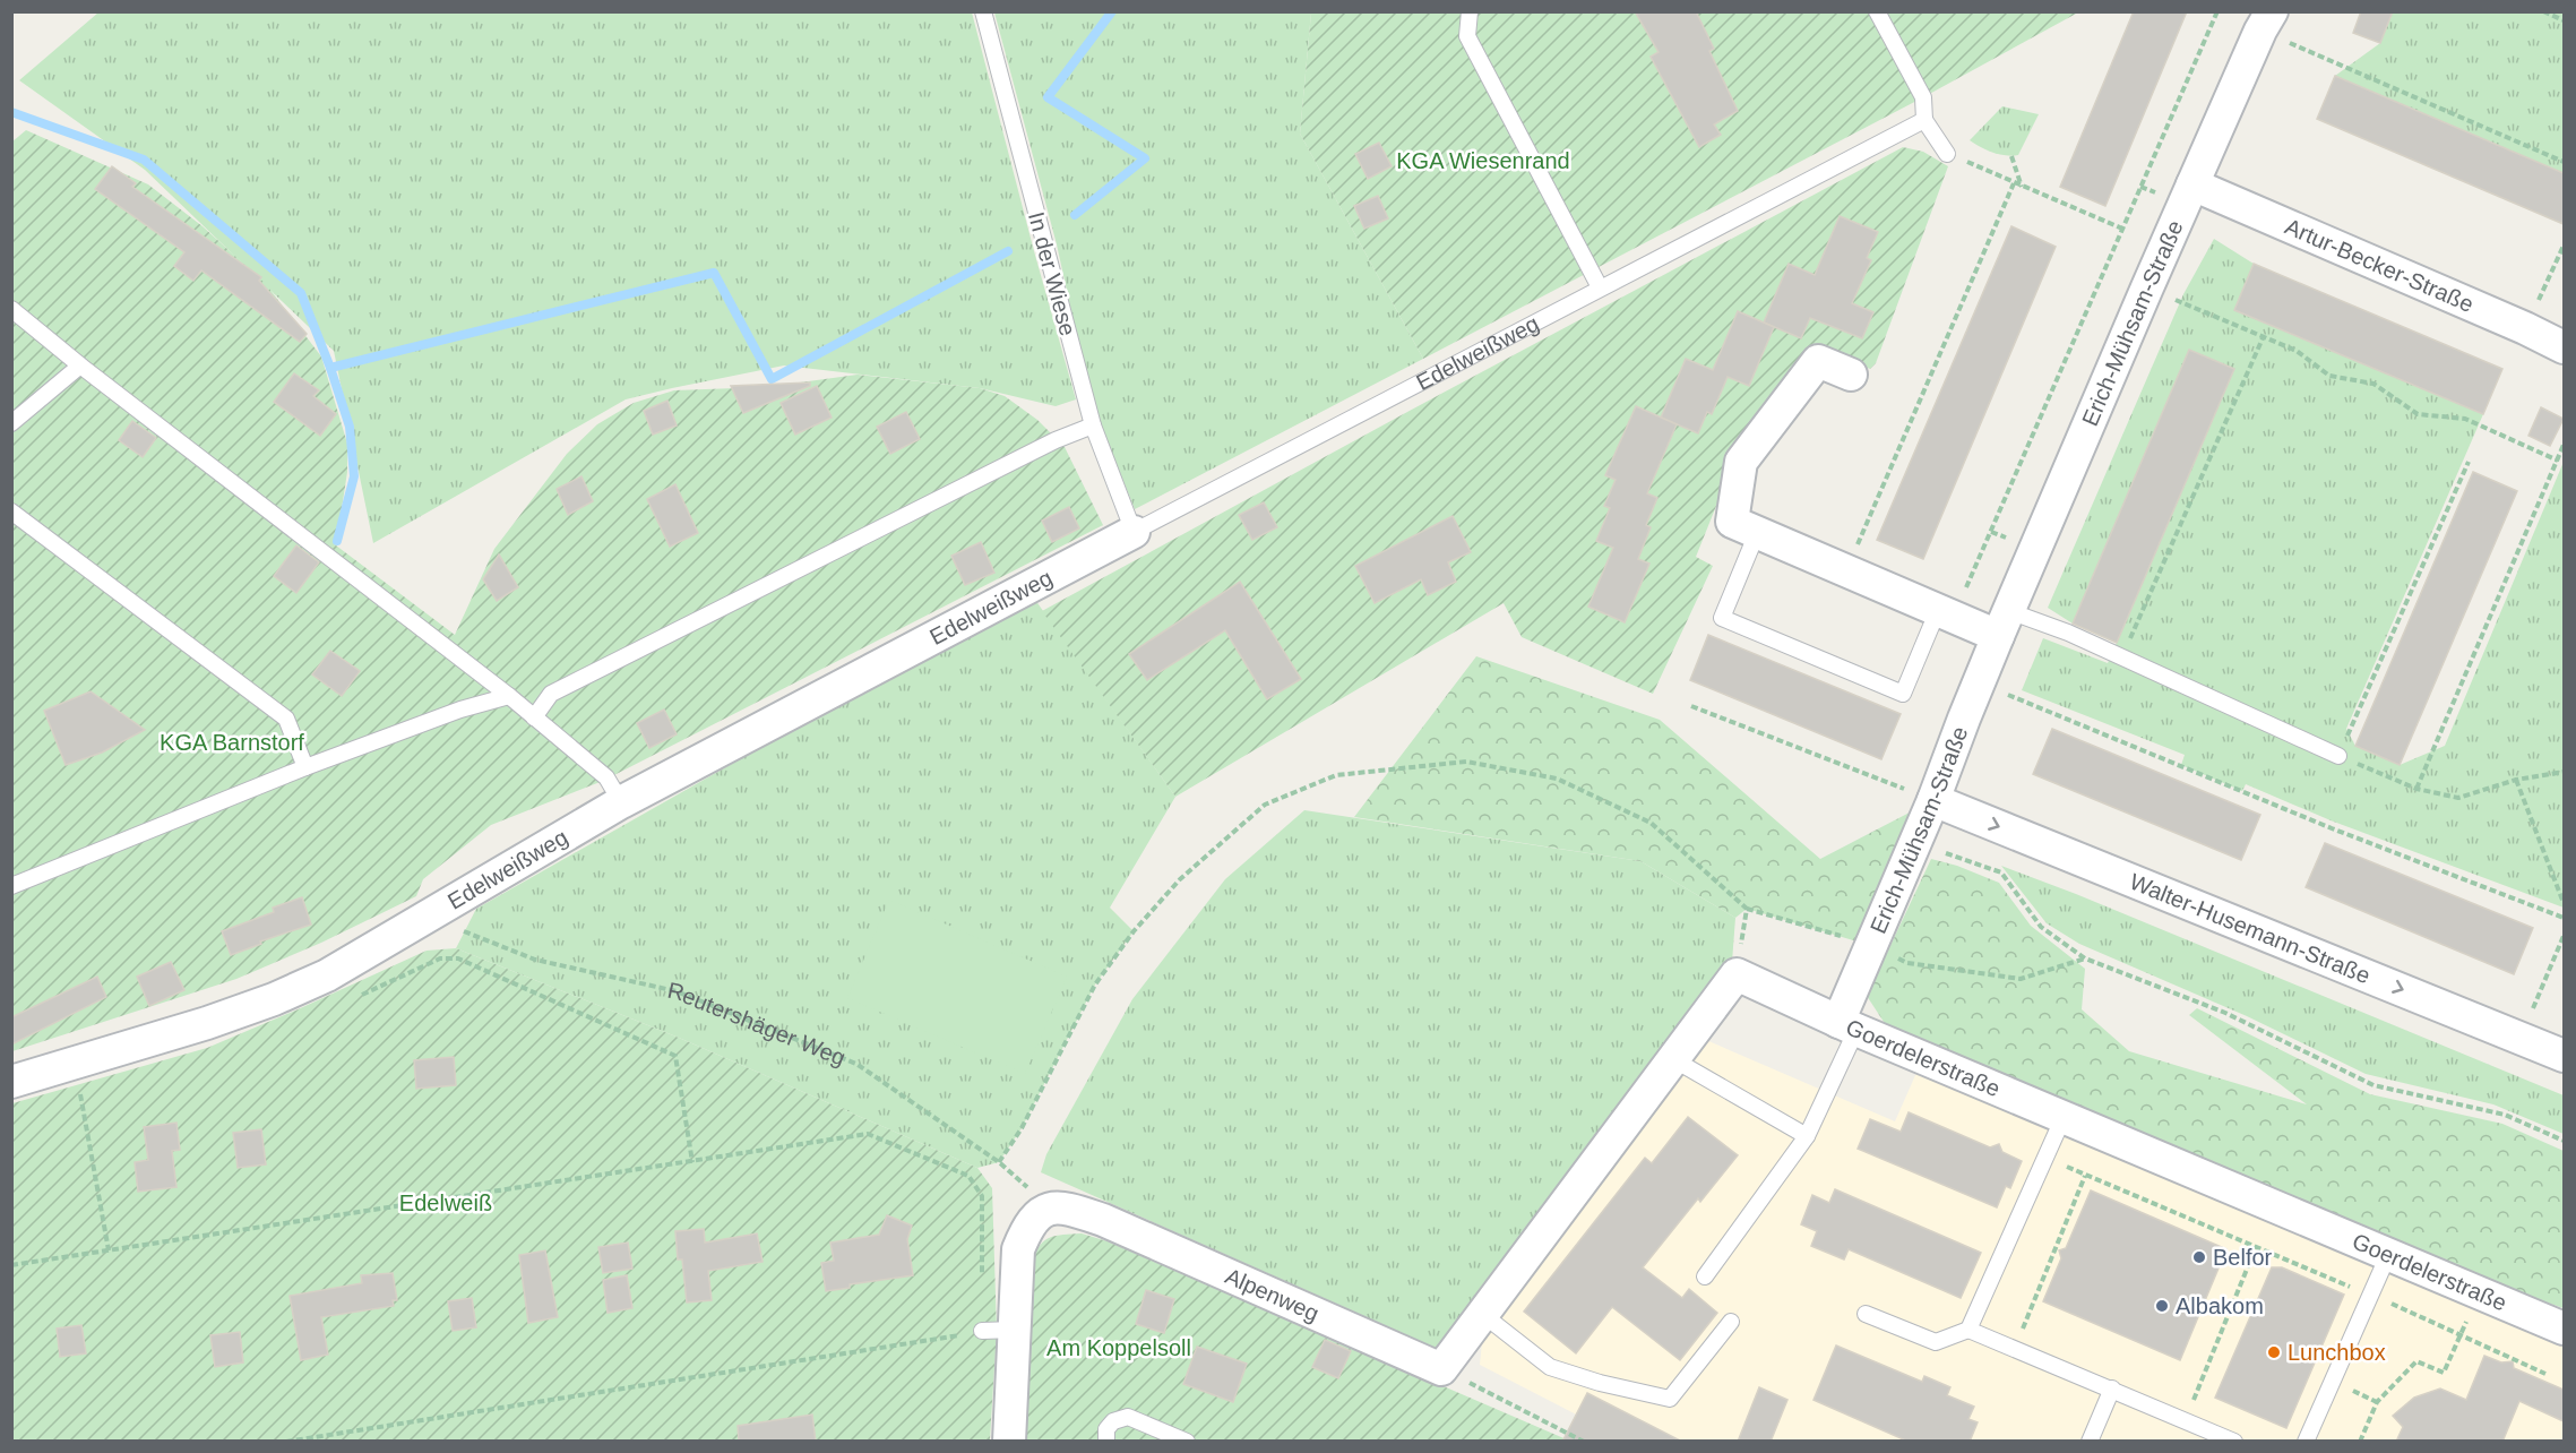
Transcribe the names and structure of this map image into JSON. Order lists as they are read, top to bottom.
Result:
{
  "streets": {
    "street": [
      "Artur-Becker-Straße",
      "Erich-Mühsam-Straße",
      "Edelweißweg",
      "Walter-Husemann-Straße",
      "Goerdelerstraße",
      "Alpenweg"
    ],
    "lane": ["In der Wiese"],
    "path": ["Reutershäger Weg"]
  },
  "crossings": [
    ["Artur-Becker-Straße", "Erich-Mühsam-Straße"],
    ["In der Wiese", "Edelweißweg"],
    ["Erich-Mühsam-Straße", "Walter-Husemann-Straße"],
    ["Erich-Mühsam-Straße", "Goerdelerstraße"],
    ["Edelweißweg", "Reutershäger Weg"],
    ["Reutershäger Weg", "Alpenweg"]
  ],
  "one_way": ["Walter-Husemann-Straße"],
  "parks": [
    "KGA Wiesenrand",
    "KGA Barnstorf",
    "Edelweiß",
    "Am Koppelsoll"
  ],
  "places": ["Belfor", "Albakom", "Lunchbox"]
}
